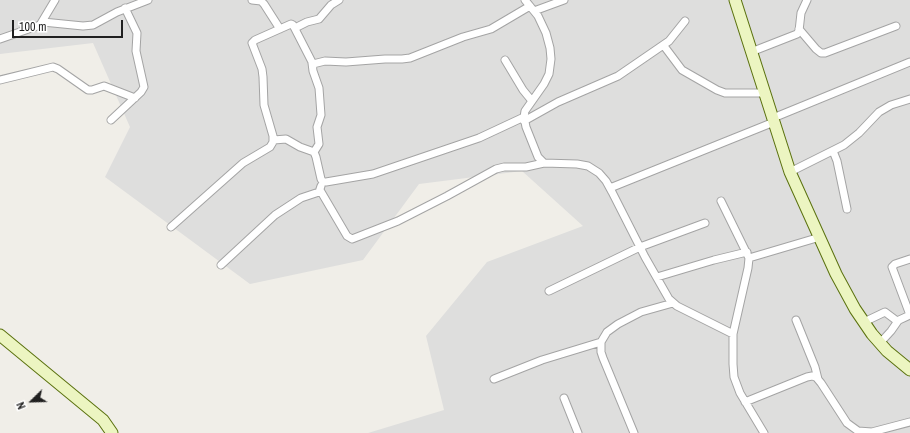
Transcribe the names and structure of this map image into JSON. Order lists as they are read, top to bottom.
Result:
{
  "scale_bar": "100 m",
  "north": "bottom left"
}
